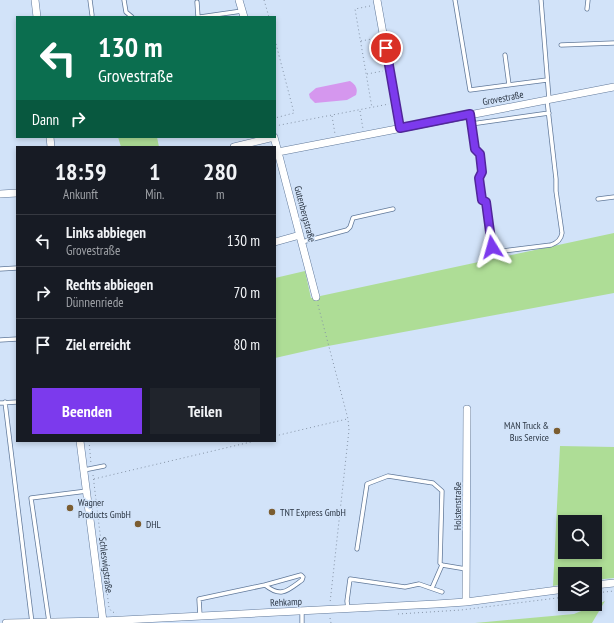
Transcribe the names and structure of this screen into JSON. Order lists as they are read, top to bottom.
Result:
{
  "streets": {
    "street": [
      "Grovestraße",
      "Gutenbergstraße",
      "Holstenstraße",
      "Schleswigstraße",
      "Rehkamp"
    ]
  },
  "crossings": [
    ["Grovestraße", "Gutenbergstraße"],
    ["Holstenstraße", "Rehkamp"],
    ["Schleswigstraße", "Rehkamp"]
  ],
  "places": [
    "MAN Truck & Bus Service",
    "Wagner Products GmbH",
    "TNT Express GmbH",
    "DHL"
  ],
  "page": {
    "turn": ["130 m", "Grovestraße"],
    "then": "Dann",
    "eta": [
      "18:59",
      "Ankunft",
      "1",
      "Min.",
      "280",
      "m"
    ],
    "list": [
      {
        "name": "Links abbiegen",
        "note": "Grovestraße",
        "value": "130 m"
      },
      {
        "name": "Rechts abbiegen",
        "note": "Dünnenriede",
        "value": "70 m"
      },
      {
        "name": "Ziel erreicht",
        "value": "80 m"
      }
    ],
    "buttons": ["Beenden", "Teilen"]
  }
}
